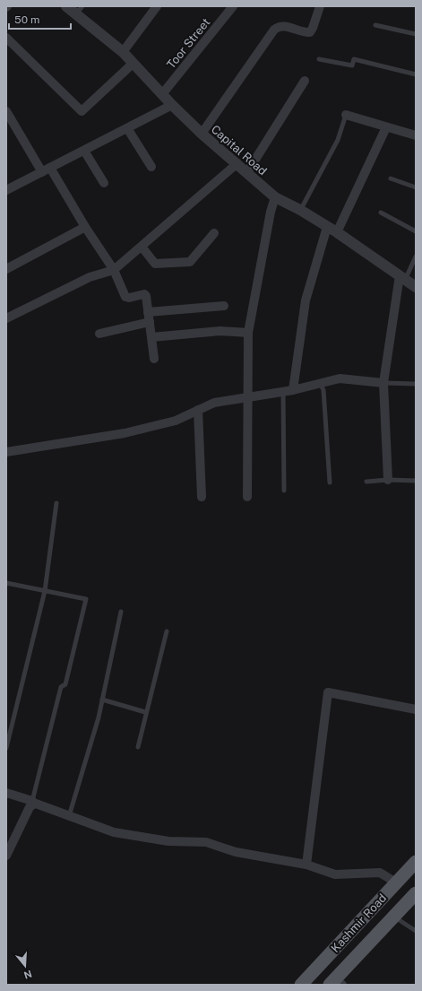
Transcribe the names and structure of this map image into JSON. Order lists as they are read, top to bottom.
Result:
{
  "streets": {
    "main road": ["Kashmir Road"],
    "street": ["Toor Street", "Capital Road"]
  },
  "crossings": [
    ["Toor Street", "Capital Road"]
  ],
  "scale_bar": "50 m",
  "north": "bottom"
}
